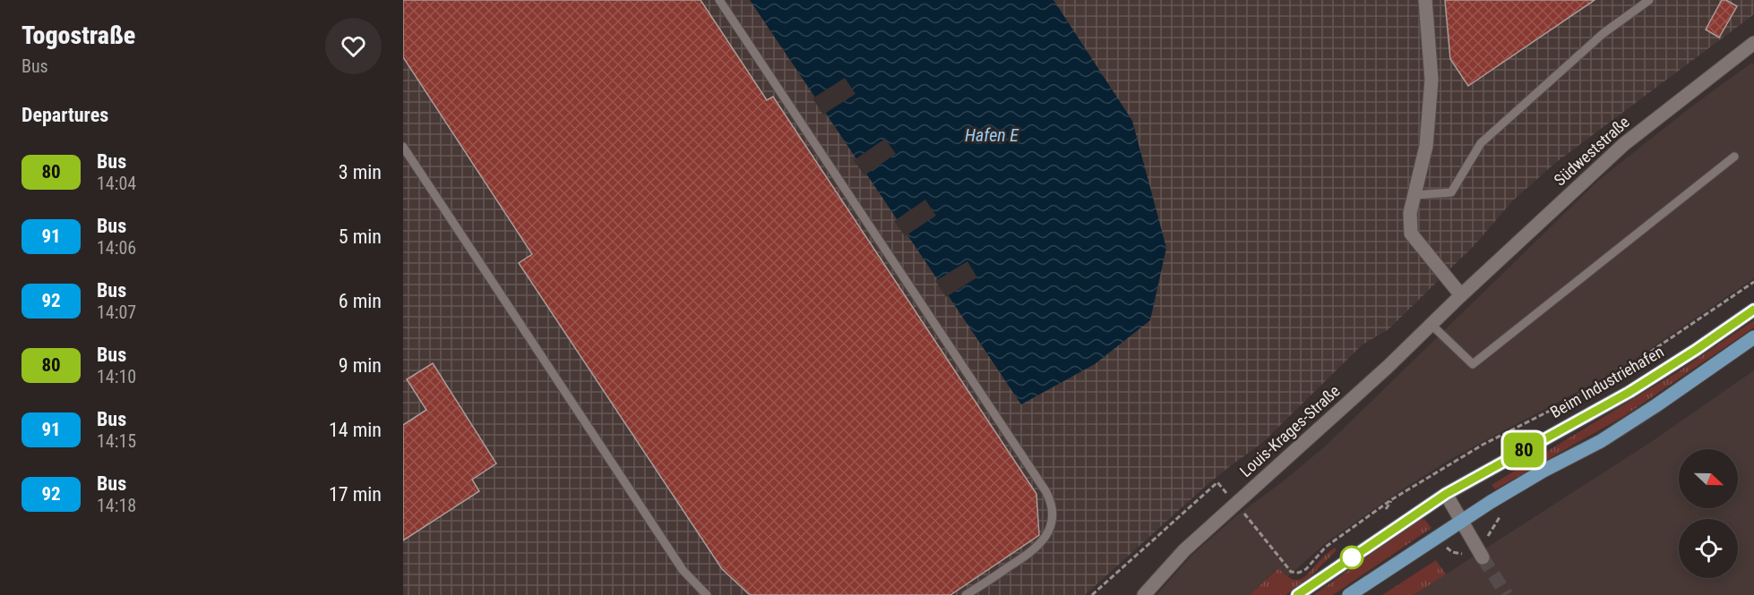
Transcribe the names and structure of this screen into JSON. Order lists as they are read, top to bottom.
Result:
{
  "streets": {
    "main road": ["Beim Industriehafen"],
    "street": ["Südweststraße", "Louis-Krages-Straße"]
  },
  "crossings": [
    ["Südweststraße", "Louis-Krages-Straße"]
  ],
  "water": ["Hafen E"],
  "lines": ["bus line 80"],
  "north": "right",
  "page": {
    "heading": [
      ["Togostraße", "Bus"],
      "Departures"
    ],
    "on_map": "80",
    "list": [
      {
        "mark": "80",
        "name": "Bus",
        "note": "14:04",
        "value": "3 min"
      },
      {
        "mark": "91",
        "name": "Bus",
        "note": "14:06",
        "value": "5 min"
      },
      {
        "mark": "92",
        "name": "Bus",
        "note": "14:07",
        "value": "6 min"
      },
      {
        "mark": "80",
        "name": "Bus",
        "note": "14:10",
        "value": "9 min"
      },
      {
        "mark": "91",
        "name": "Bus",
        "note": "14:15",
        "value": "14 min"
      },
      {
        "mark": "92",
        "name": "Bus",
        "note": "14:18",
        "value": "17 min"
      }
    ]
  }
}
